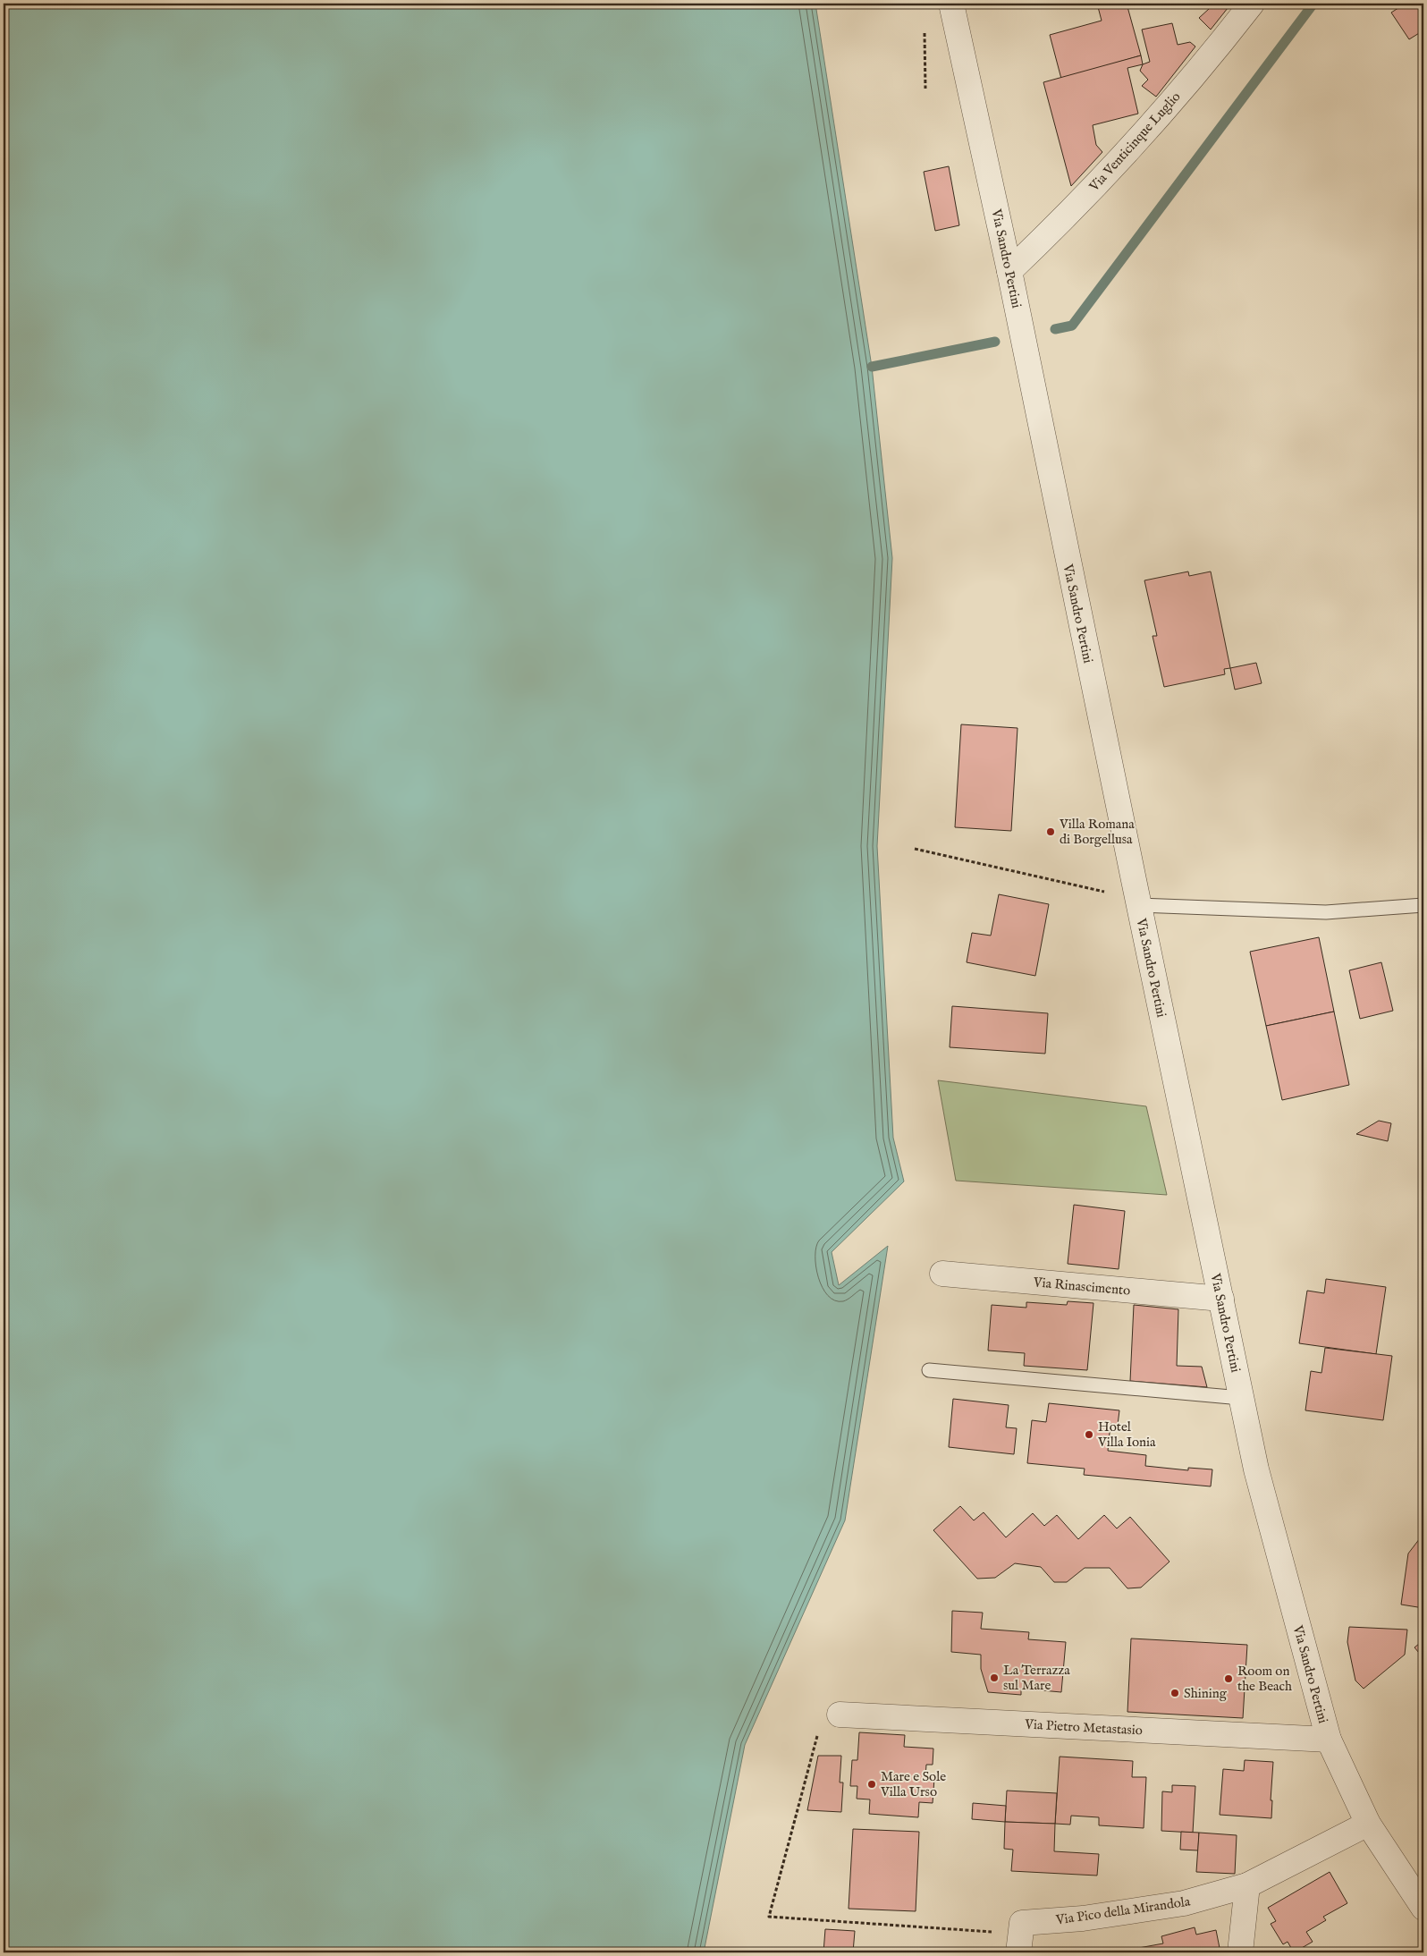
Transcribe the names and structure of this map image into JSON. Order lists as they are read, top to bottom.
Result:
{
  "streets": {
    "street": [
      "Via Venticinque Luglio",
      "Via Sandro Pertini",
      "Via Rinascimento",
      "Via Pietro Metastasio",
      "Via Pico della Mirandola"
    ]
  },
  "crossings": [
    ["Via Venticinque Luglio", "Via Sandro Pertini"],
    ["Via Sandro Pertini", "Via Rinascimento"],
    ["Via Sandro Pertini", "Via Pietro Metastasio"],
    ["Via Sandro Pertini", "Via Pico della Mirandola"]
  ],
  "places": [
    "Villa Romana di Borgellusa",
    "Hotel Villa Ionia",
    "La Terrazza sul Mare",
    "Room on the Beach",
    "Shining",
    "Mare e Sole Villa Urso"
  ]
}
